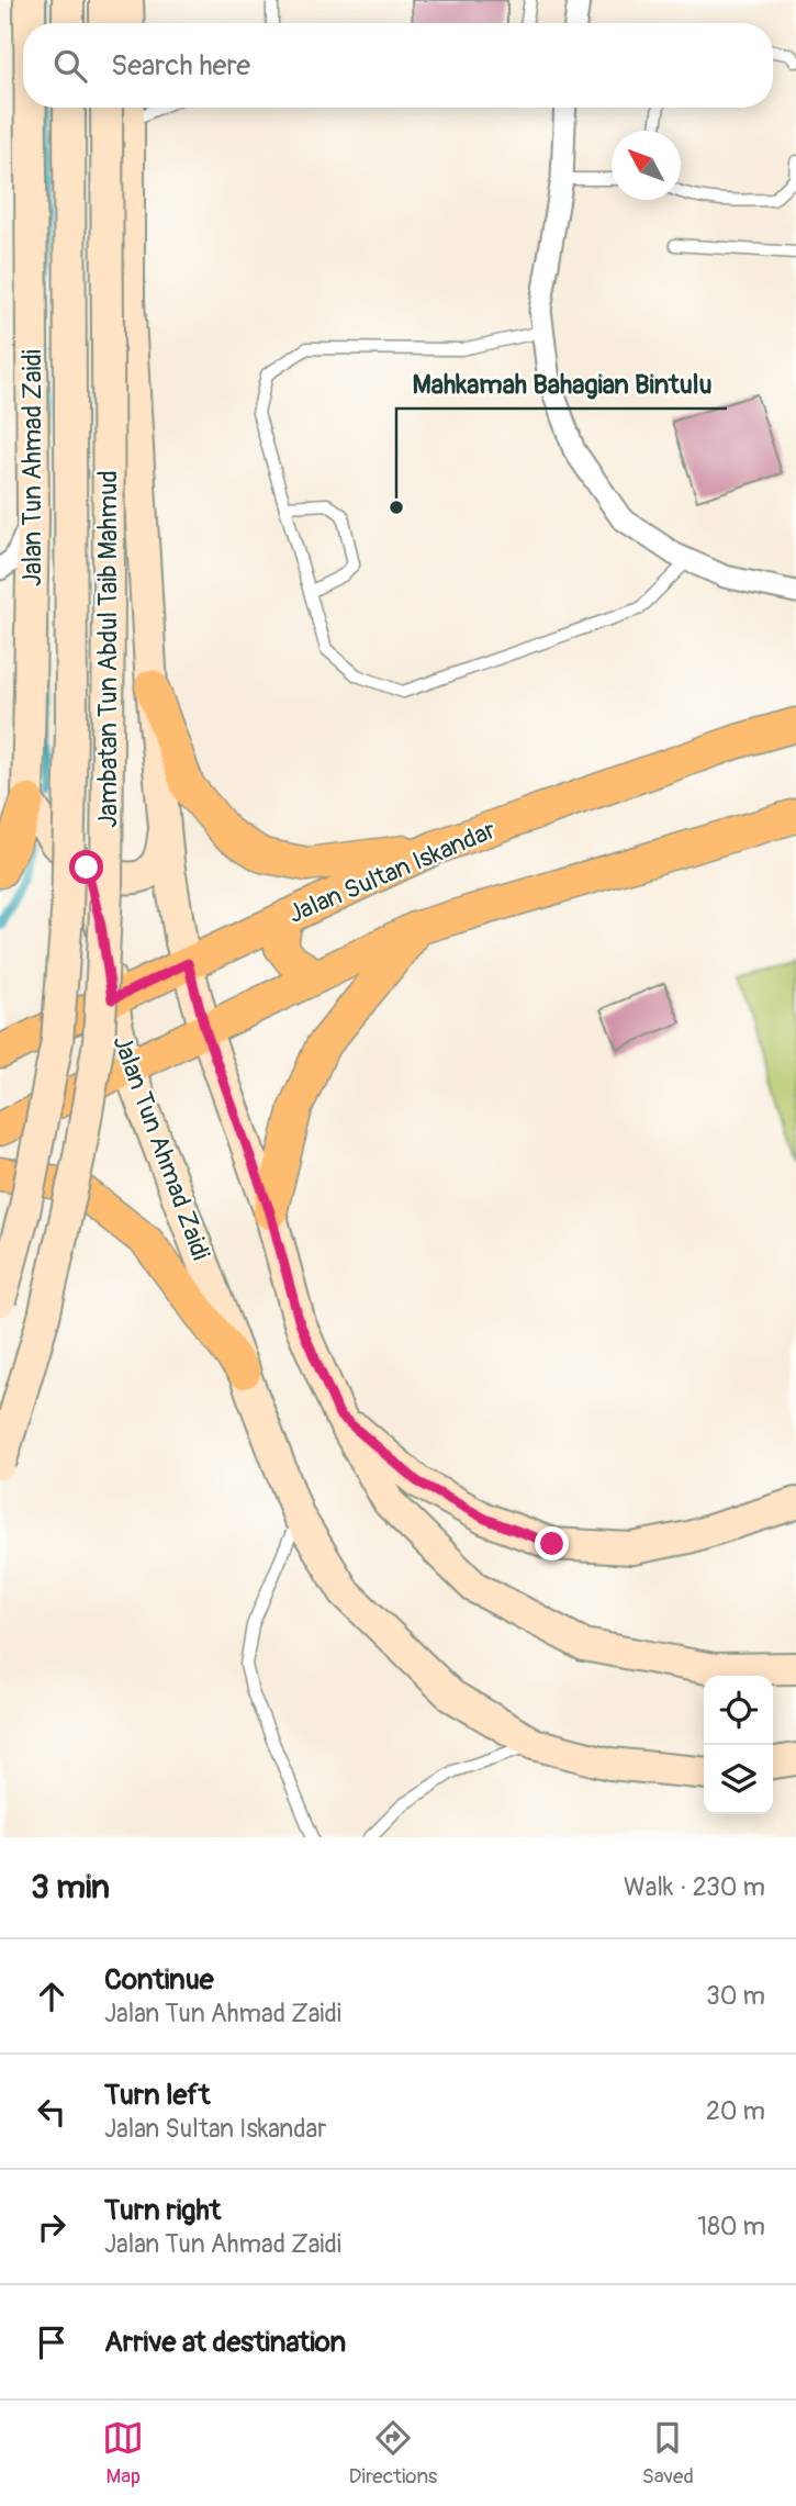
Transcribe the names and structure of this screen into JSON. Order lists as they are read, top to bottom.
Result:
{
  "streets": {
    "main road": ["Jalan Tun Ahmad Zaidi", "Jambatan Tun Abdul Taib Mahmud", "Jalan Sultan Iskandar"]
  },
  "crossings": [
    ["Jalan Tun Ahmad Zaidi", "Jalan Sultan Iskandar"]
  ],
  "places": ["Mahkamah Bahagian Bintulu"],
  "north": "top left",
  "page": {
    "search": "Search here",
    "heading": ["3 min", "Walk · 230 m"],
    "list": [
      ["Continue", "Jalan Tun Ahmad Zaidi", "30 m"],
      ["Turn left", "Jalan Sultan Iskandar", "20 m"],
      ["Turn right", "Jalan Tun Ahmad Zaidi", "180 m"],
      "Arrive at destination"
    ],
    "nav": ["Map", "Directions", "Saved"]
  }
}
